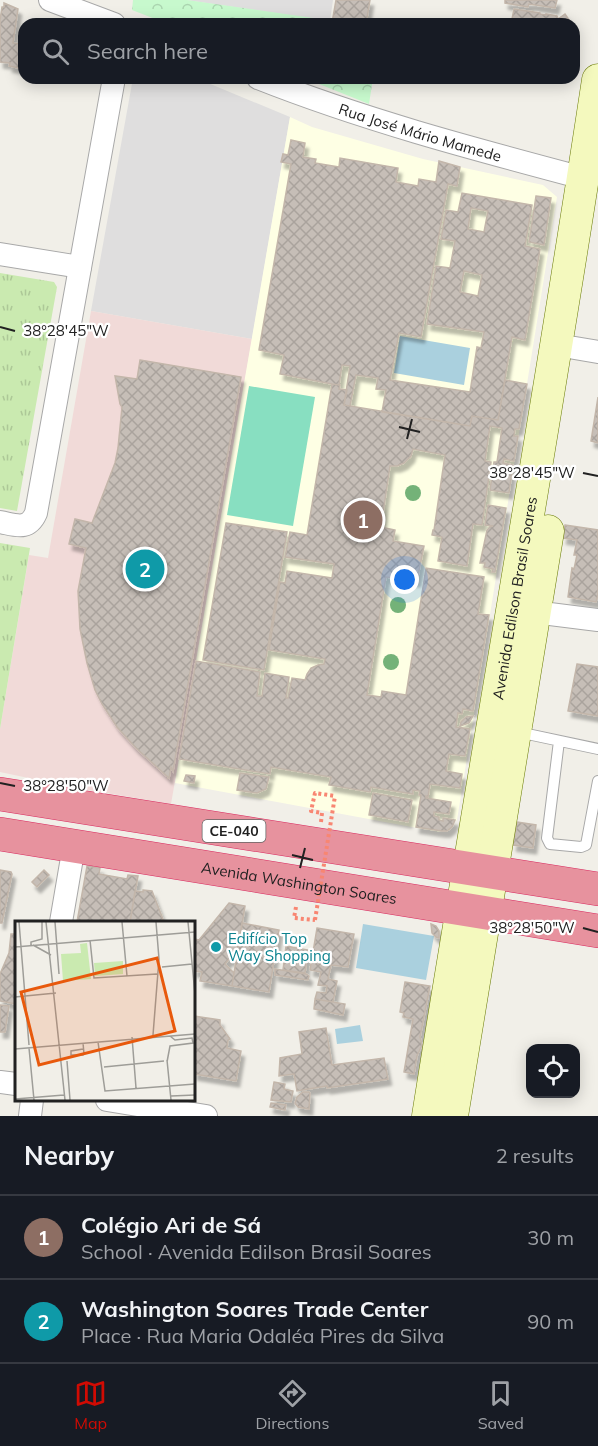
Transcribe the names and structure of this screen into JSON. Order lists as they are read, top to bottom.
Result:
{
  "streets": {
    "highway": ["CE-040", "Avenida Washington Soares"],
    "main road": ["Avenida Edilson Brasil Soares"],
    "street": ["Rua José Mário Mamede"]
  },
  "crossings": [
    ["Rua José Mário Mamede", "Avenida Edilson Brasil Soares"],
    ["Avenida Edilson Brasil Soares", "CE-040"],
    ["Avenida Edilson Brasil Soares", "Avenida Washington Soares"]
  ],
  "places": ["Edifício Top Way Shopping"],
  "page": {
    "search": "Search here",
    "pins": ["1", "2"],
    "heading": ["Nearby", "2 results"],
    "list": [
      {
        "mark": "1",
        "name": "Colégio Ari de Sá",
        "note": "School · Avenida Edilson Brasil Soares",
        "value": "30 m"
      },
      {
        "mark": "2",
        "name": "Washington Soares Trade Center",
        "note": "Place · Rua Maria Odaléa Pires da Silva",
        "value": "90 m"
      }
    ],
    "nav": ["Map", "Directions", "Saved"]
  },
  "coordinates": ["38°28'45\"W", "38°28'50\"W"]
}
